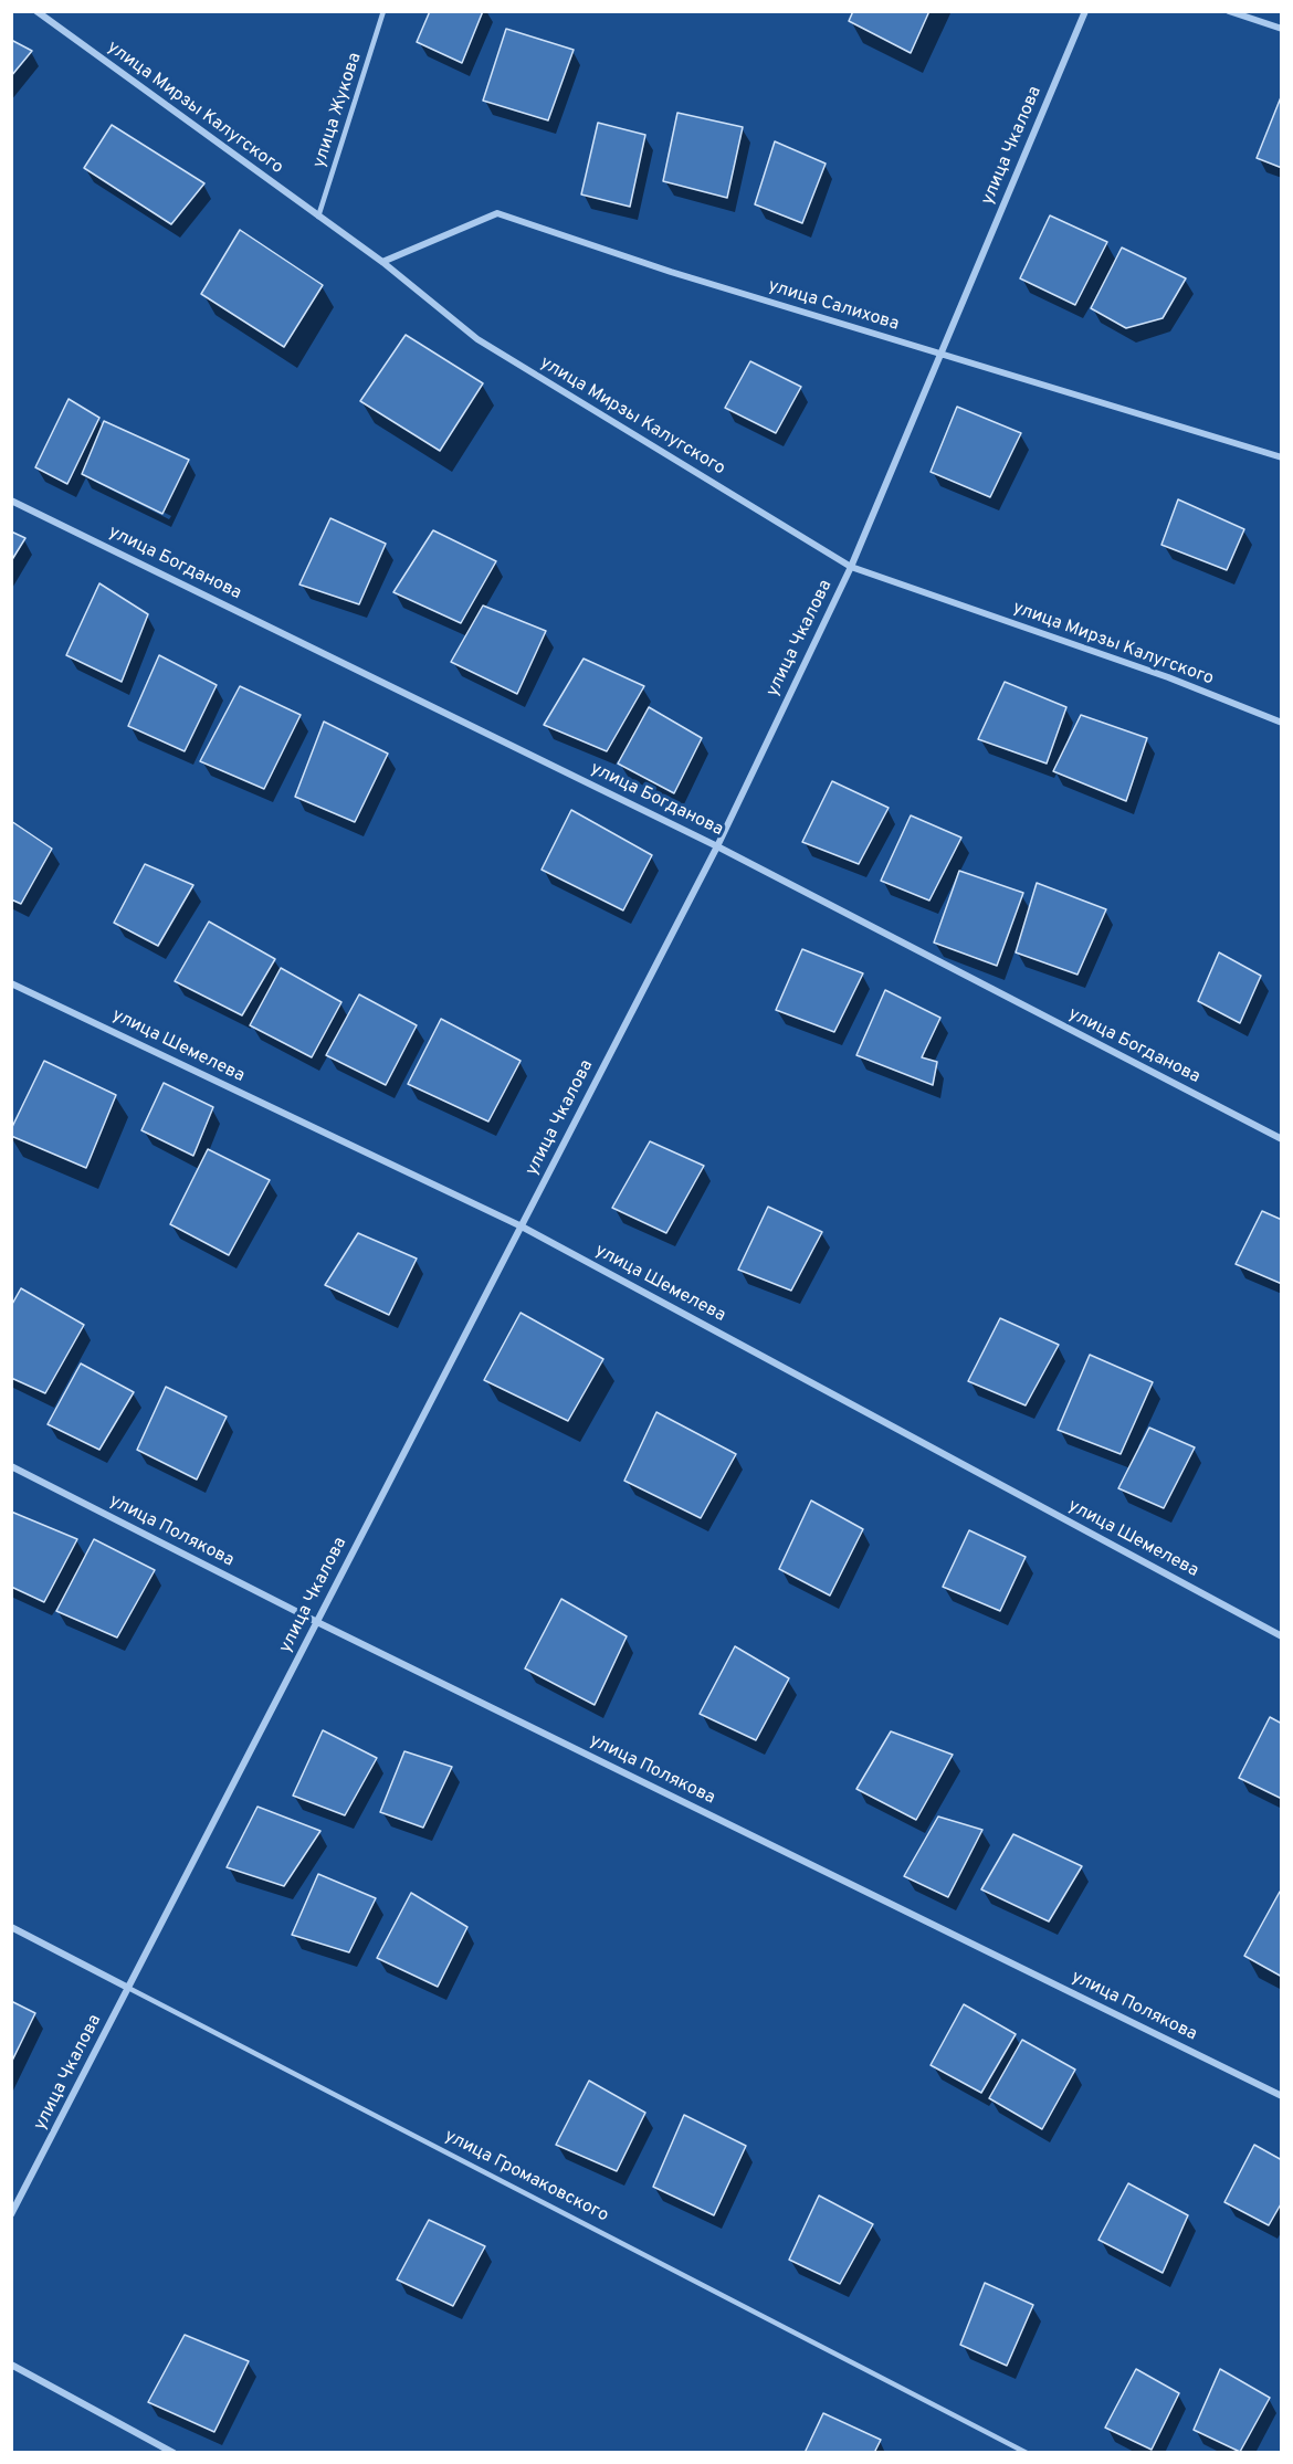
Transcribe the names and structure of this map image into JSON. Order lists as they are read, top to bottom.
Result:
{
  "streets": {
    "street": [
      "улица Мирзы Калугского",
      "улица Чкалова",
      "улица Салихова",
      "улица Богданова",
      "улица Шемелева",
      "улица Полякова",
      "улица Громаковского"
    ],
    "lane": ["улица Жукова"]
  },
  "crossings": [
    ["улица Мирзы Калугского", "улица Жукова"],
    ["улица Мирзы Калугского", "улица Чкалова"],
    ["улица Мирзы Калугского", "улица Салихова"],
    ["улица Чкалова", "улица Салихова"],
    ["улица Чкалова", "улица Богданова"],
    ["улица Чкалова", "улица Шемелева"],
    ["улица Чкалова", "улица Полякова"],
    ["улица Чкалова", "улица Громаковского"]
  ]
}
